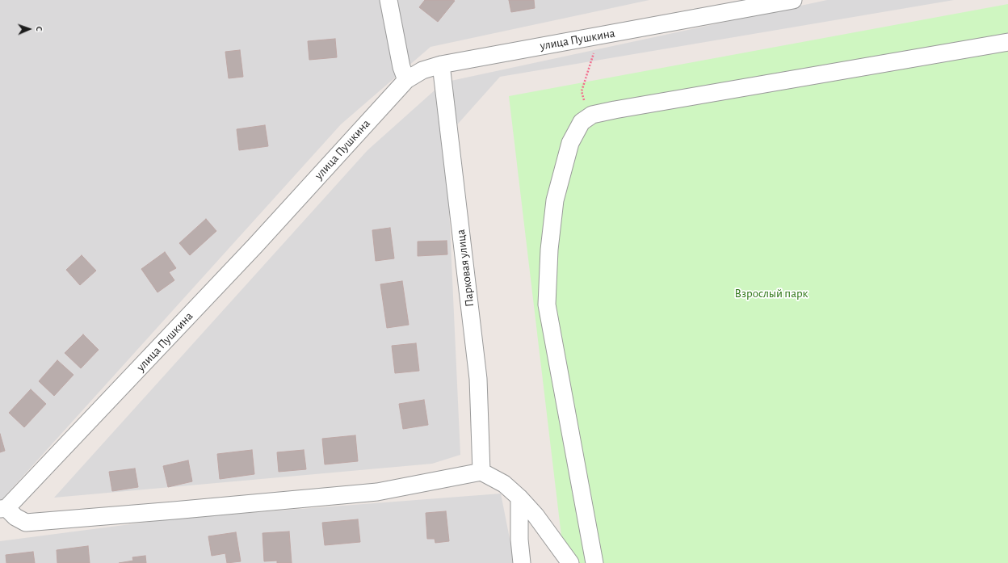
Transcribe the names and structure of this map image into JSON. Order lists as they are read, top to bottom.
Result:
{
  "streets": {
    "street": ["улица Пушкина", "Парковая улица"]
  },
  "crossings": [
    ["улица Пушкина", "Парковая улица"]
  ],
  "parks": ["Взрослый парк"],
  "north": "right"
}
